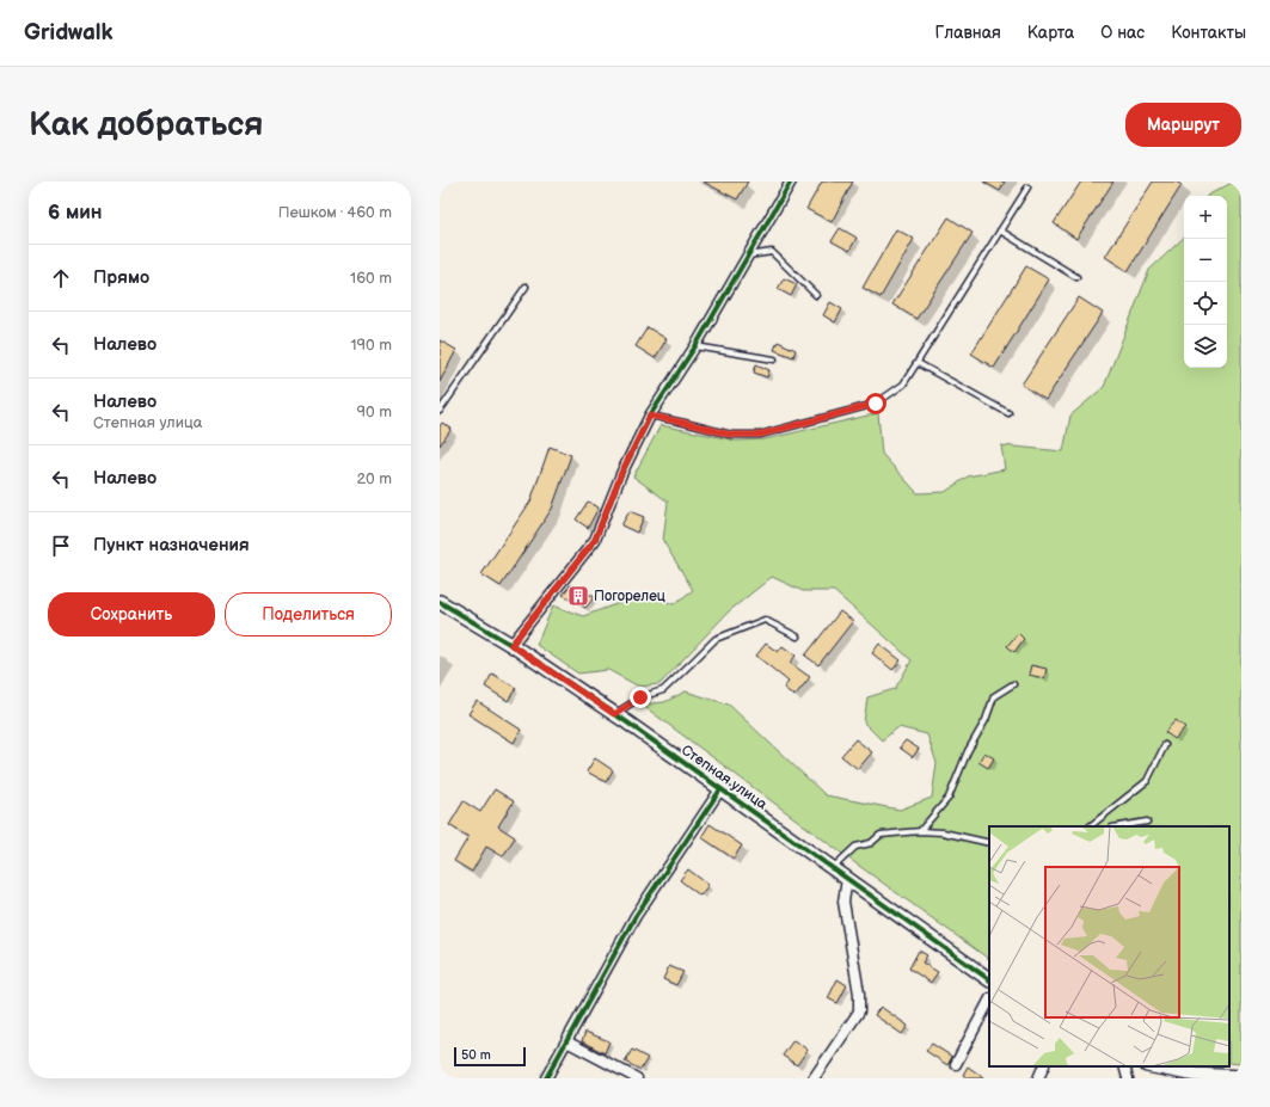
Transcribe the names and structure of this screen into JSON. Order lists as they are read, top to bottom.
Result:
{
  "streets": {
    "street": ["Степная улица"]
  },
  "places": {
    "building": ["Погорелец"]
  },
  "scale_bar": "50 m",
  "page": {
    "header": "Gridwalk",
    "nav": [
      "Главная",
      "Карта",
      "О нас",
      "Контакты"
    ],
    "buttons": [
      "Маршрут",
      ["Сохранить", "Поделиться"]
    ],
    "title": "Как добраться",
    "heading": ["6 мин", "Пешком · 460 m"],
    "map_buttons": ["+", "−"],
    "list": [
      ["Прямо", "160 m"],
      ["Налево", "190 m"],
      ["Налево", "Степная улица", "90 m"],
      ["Налево", "20 m"],
      "Пункт назначения"
    ],
    "scale": "50 m"
  }
}
